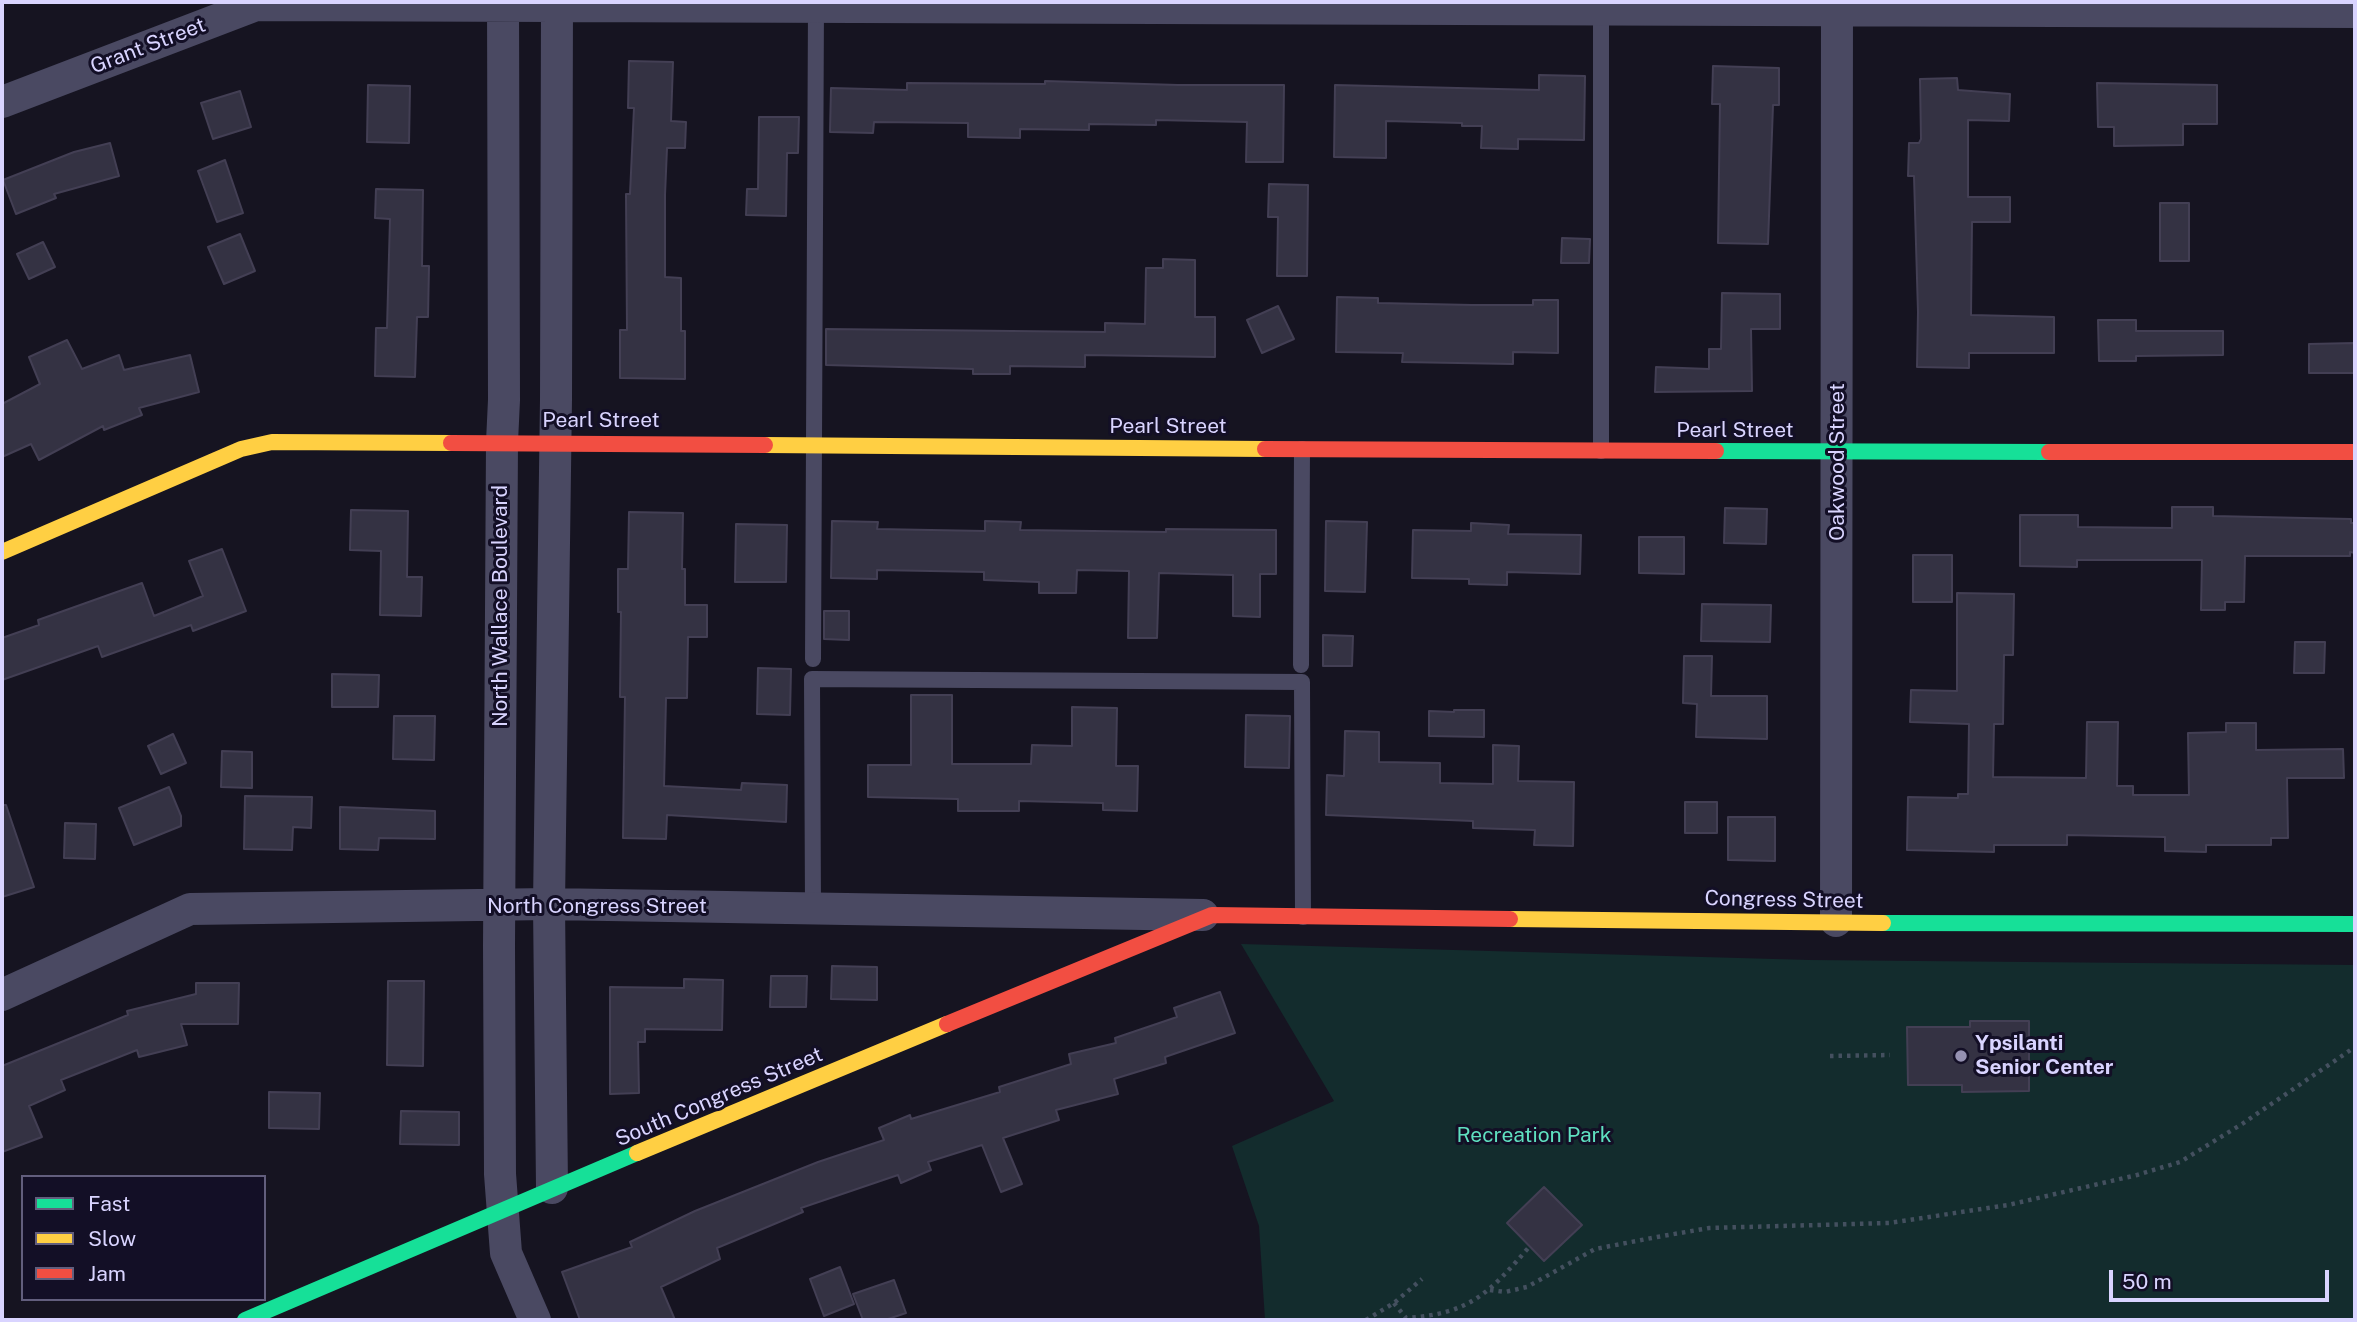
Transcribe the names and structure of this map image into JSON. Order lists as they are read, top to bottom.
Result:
{
  "streets": {
    "street": [
      "Grant Street",
      "Pearl Street",
      "Oakwood Street",
      "North Wallace Boulevard",
      "Congress Street",
      "North Congress Street",
      "South Congress Street"
    ]
  },
  "crossings": [
    ["Grant Street", "Oakwood Street"],
    ["Grant Street", "North Wallace Boulevard"],
    ["Pearl Street", "Oakwood Street"],
    ["Pearl Street", "North Wallace Boulevard"],
    ["Oakwood Street", "Congress Street"],
    ["North Wallace Boulevard", "North Congress Street"],
    ["North Wallace Boulevard", "South Congress Street"],
    ["Congress Street", "North Congress Street"],
    ["Congress Street", "South Congress Street"],
    ["North Congress Street", "South Congress Street"]
  ],
  "parks": ["Recreation Park"],
  "places": ["Ypsilanti Senior Center"],
  "legend": ["Fast", "Slow", "Jam"],
  "scale_bar": "50 m"
}
